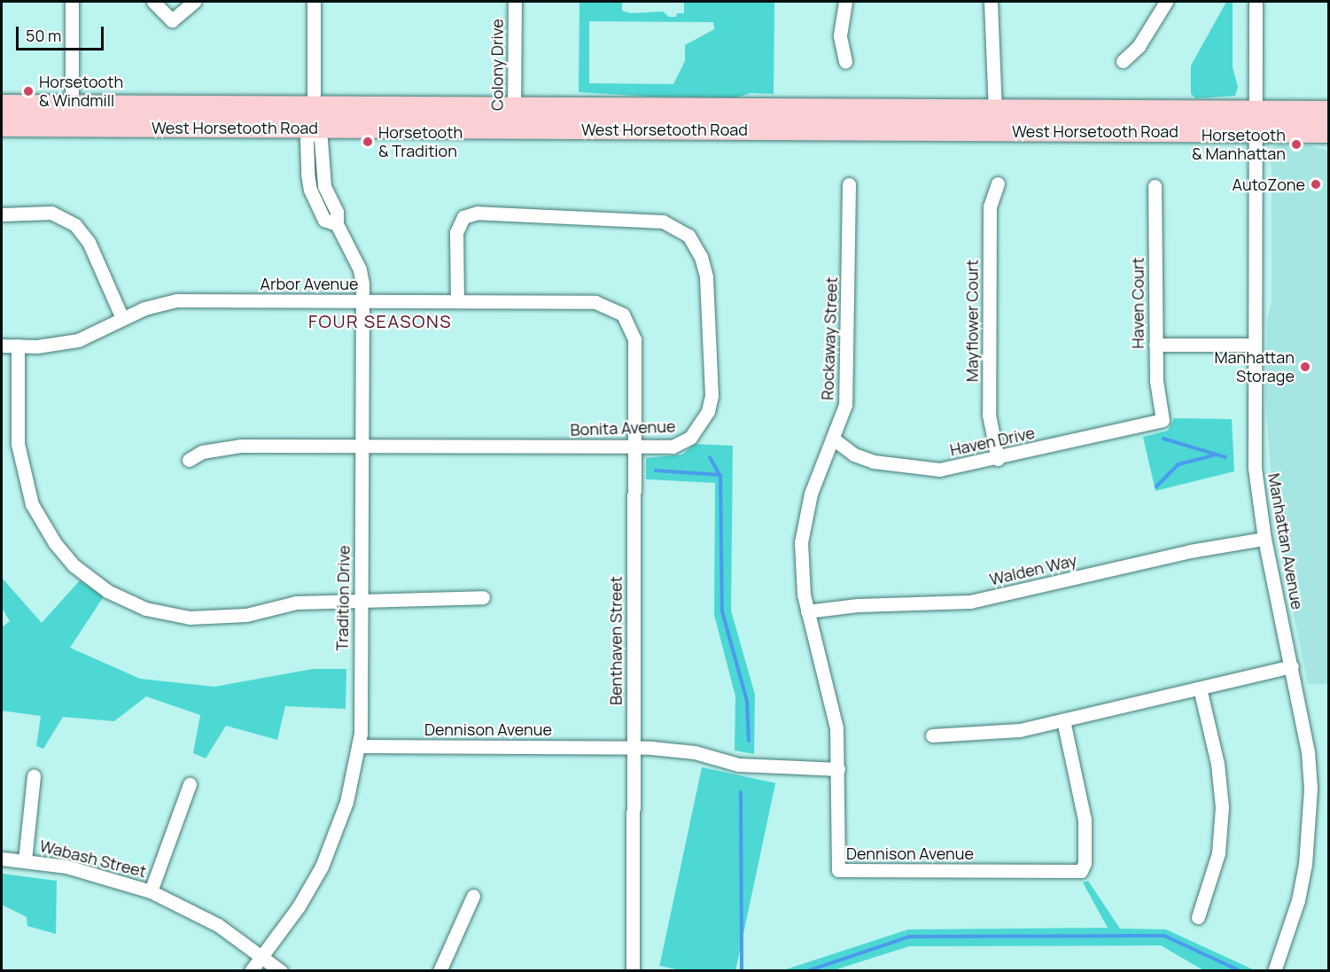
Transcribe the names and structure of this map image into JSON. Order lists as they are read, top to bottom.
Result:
{
  "streets": {
    "main road": ["West Horsetooth Road"],
    "street": [
      "Colony Drive",
      "Arbor Avenue",
      "Haven Court",
      "Mayflower Court",
      "Rockaway Street",
      "Bonita Avenue",
      "Haven Drive",
      "Manhattan Avenue",
      "Walden Way",
      "Tradition Drive",
      "Benthaven Street",
      "Dennison Avenue",
      "Wabash Street"
    ]
  },
  "crossings": [
    ["Colony Drive", "West Horsetooth Road"],
    ["West Horsetooth Road", "Manhattan Avenue"],
    ["West Horsetooth Road", "Tradition Drive"],
    ["Arbor Avenue", "Bonita Avenue"],
    ["Arbor Avenue", "Tradition Drive"],
    ["Arbor Avenue", "Benthaven Street"],
    ["Haven Court", "Haven Drive"],
    ["Mayflower Court", "Haven Drive"],
    ["Rockaway Street", "Haven Drive"],
    ["Rockaway Street", "Walden Way"],
    ["Rockaway Street", "Dennison Avenue"],
    ["Bonita Avenue", "Tradition Drive"],
    ["Bonita Avenue", "Benthaven Street"],
    ["Manhattan Avenue", "Walden Way"],
    ["Tradition Drive", "Dennison Avenue"],
    ["Tradition Drive", "Wabash Street"],
    ["Benthaven Street", "Dennison Avenue"]
  ],
  "districts": ["FOUR SEASONS"],
  "places": [
    "Horsetooth & Windmill",
    "Horsetooth & Tradition",
    "Horsetooth & Manhattan",
    "AutoZone",
    "Manhattan Storage"
  ],
  "scale_bar": "50 m"
}
